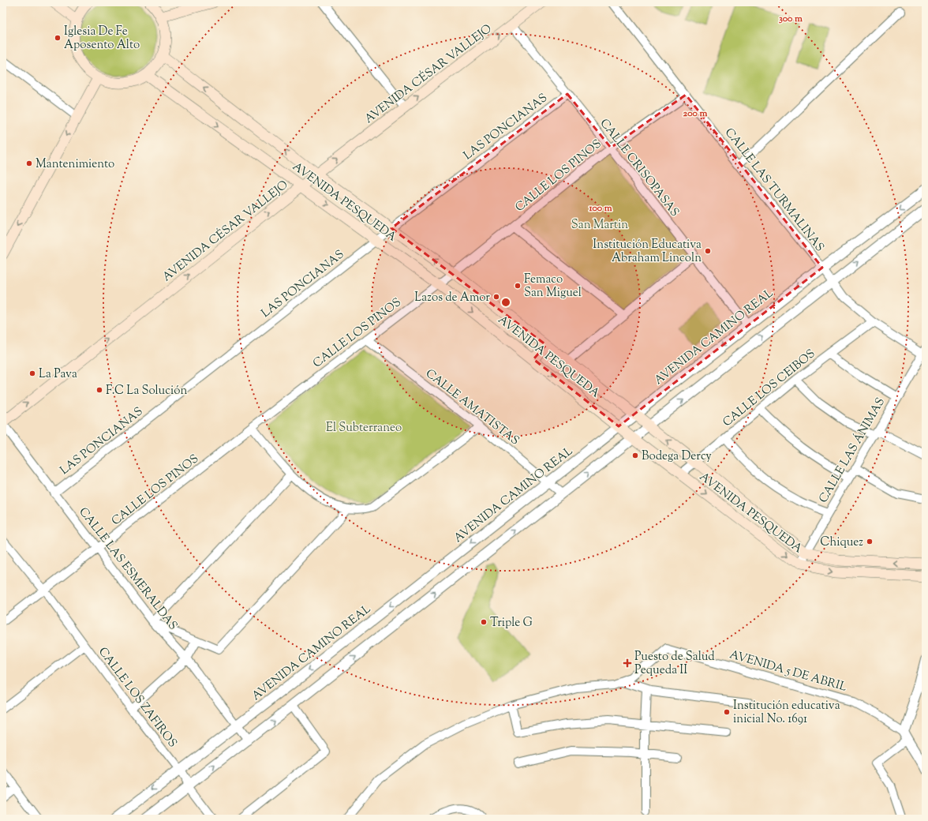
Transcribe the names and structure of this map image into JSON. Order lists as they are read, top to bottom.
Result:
{
  "streets": {
    "main road": ["AVENIDA CÉSAR VALLEJO", "AVENIDA PESQUEDA"],
    "street": [
      "LAS PONCIANAS",
      "CALLE CRISOPASAS",
      "CALLE LOS PINOS",
      "CALLE LAS TURMALINAS",
      "AVENIDA CAMINO REAL",
      "CALLE LOS CEIBOS",
      "CALLE AMATISTAS",
      "CALLE LAS ÁNIMAS",
      "CALLE LAS ESMERALDAS",
      "AVENIDA 5 DE ABRIL",
      "CALLE LOS ZAFIROS"
    ]
  },
  "crossings": [
    ["AVENIDA CÉSAR VALLEJO", "CALLE CRISOPASAS"],
    ["AVENIDA CÉSAR VALLEJO", "AVENIDA PESQUEDA"],
    ["LAS PONCIANAS", "CALLE CRISOPASAS"],
    ["LAS PONCIANAS", "AVENIDA PESQUEDA"],
    ["LAS PONCIANAS", "CALLE LAS ESMERALDAS"],
    ["CALLE CRISOPASAS", "CALLE LOS PINOS"],
    ["CALLE CRISOPASAS", "AVENIDA CAMINO REAL"],
    ["CALLE LOS PINOS", "CALLE LAS TURMALINAS"],
    ["CALLE LOS PINOS", "AVENIDA PESQUEDA"],
    ["CALLE LOS PINOS", "CALLE AMATISTAS"],
    ["CALLE LOS PINOS", "CALLE LAS ESMERALDAS"],
    ["CALLE LOS PINOS", "CALLE LOS ZAFIROS"],
    ["CALLE LAS TURMALINAS", "AVENIDA CAMINO REAL"],
    ["CALLE LAS TURMALINAS", "CALLE LOS CEIBOS"],
    ["CALLE LAS TURMALINAS", "CALLE LAS ÁNIMAS"],
    ["AVENIDA PESQUEDA", "AVENIDA CAMINO REAL"],
    ["AVENIDA PESQUEDA", "CALLE LOS CEIBOS"],
    ["AVENIDA PESQUEDA", "CALLE LAS ÁNIMAS"],
    ["AVENIDA CAMINO REAL", "CALLE AMATISTAS"],
    ["AVENIDA CAMINO REAL", "CALLE LAS ESMERALDAS"],
    ["AVENIDA CAMINO REAL", "CALLE LOS ZAFIROS"]
  ],
  "one_way": ["AVENIDA CÉSAR VALLEJO"],
  "parks": ["San Martin", "El Subterraneo"],
  "places": {
    "other": [
      "Iglesia De Fe Aposento Alto",
      "Mantenimiento",
      "Institución Educativa Abraham Lincoln",
      "Femaco San Miguel",
      "Lazos de Amor",
      "La Pava",
      "F.C La Solución",
      "Bodega Dercy",
      "Chiquez",
      "Triple G",
      "Institución educativa inicial No. 1691"
    ],
    "health": ["Puesto de Salud Pequeda II"]
  },
  "rings": ["300 m", "200 m", "100 m"]
}
